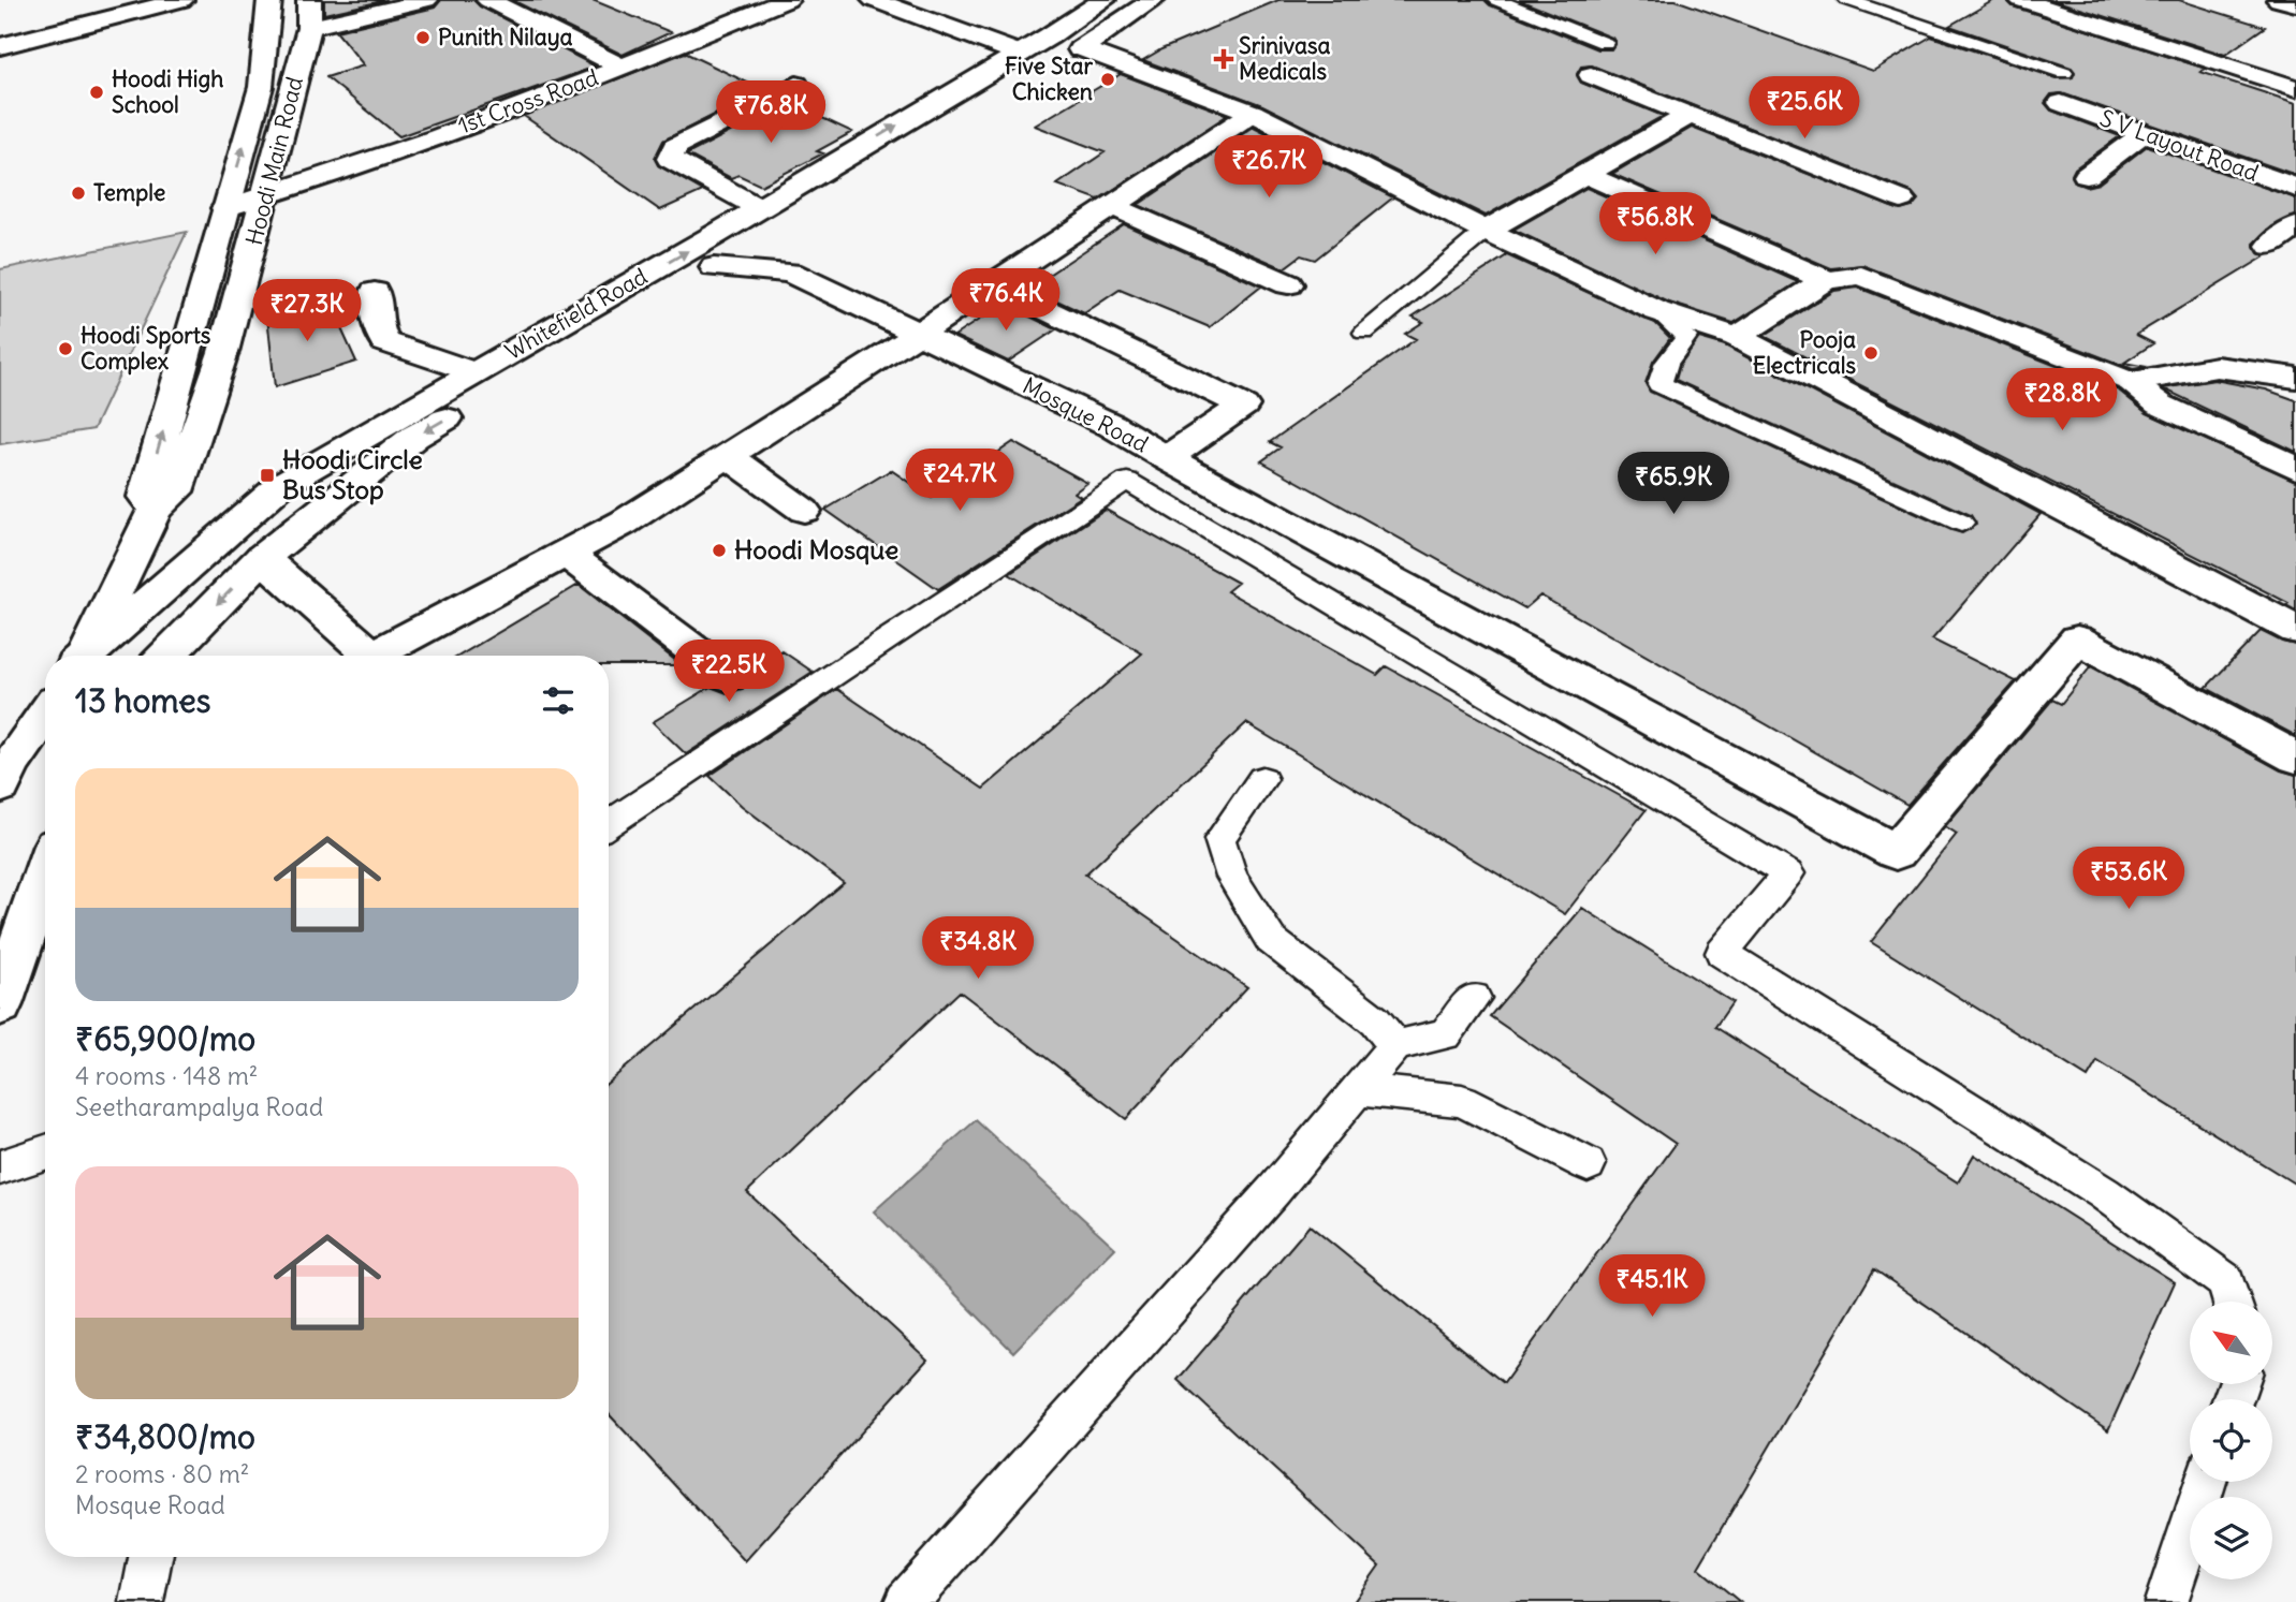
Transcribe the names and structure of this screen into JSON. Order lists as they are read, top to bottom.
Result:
{
  "streets": {
    "street": [
      "1st Cross Road",
      "S V Layout Road",
      "Hoodi Main Road",
      "Whitefield Road",
      "Mosque Road"
    ]
  },
  "crossings": [
    ["1st Cross Road", "Hoodi Main Road"],
    ["Whitefield Road", "Mosque Road"]
  ],
  "places": {
    "other": [
      "Punith Nilaya",
      "Five Star Chicken",
      "Hoodi High School",
      "Temple",
      "Hoodi Sports Complex",
      "Pooja Electricals",
      "Hoodi Mosque"
    ],
    "health": ["Srinivasa Medicals"],
    "transit": ["Hoodi Circle Bus Stop"]
  },
  "north": "top left",
  "page": {
    "price": [
      "₹25.6K",
      "₹76.8K",
      "₹26.7K",
      "₹56.8K",
      "₹76.4K",
      "₹27.3K",
      "₹28.8K",
      "₹24.7K",
      "₹65.9K",
      "₹22.5K",
      "₹53.6K",
      "₹34.8K",
      "₹45.1K"
    ],
    "heading": "13 homes",
    "list": [
      {
        "name": "₹65,900/mo",
        "note": "4 rooms · 148 m² · Seetharampalya Road"
      },
      {
        "name": "₹34,800/mo",
        "note": "2 rooms · 80 m² · Mosque Road"
      }
    ]
  }
}
